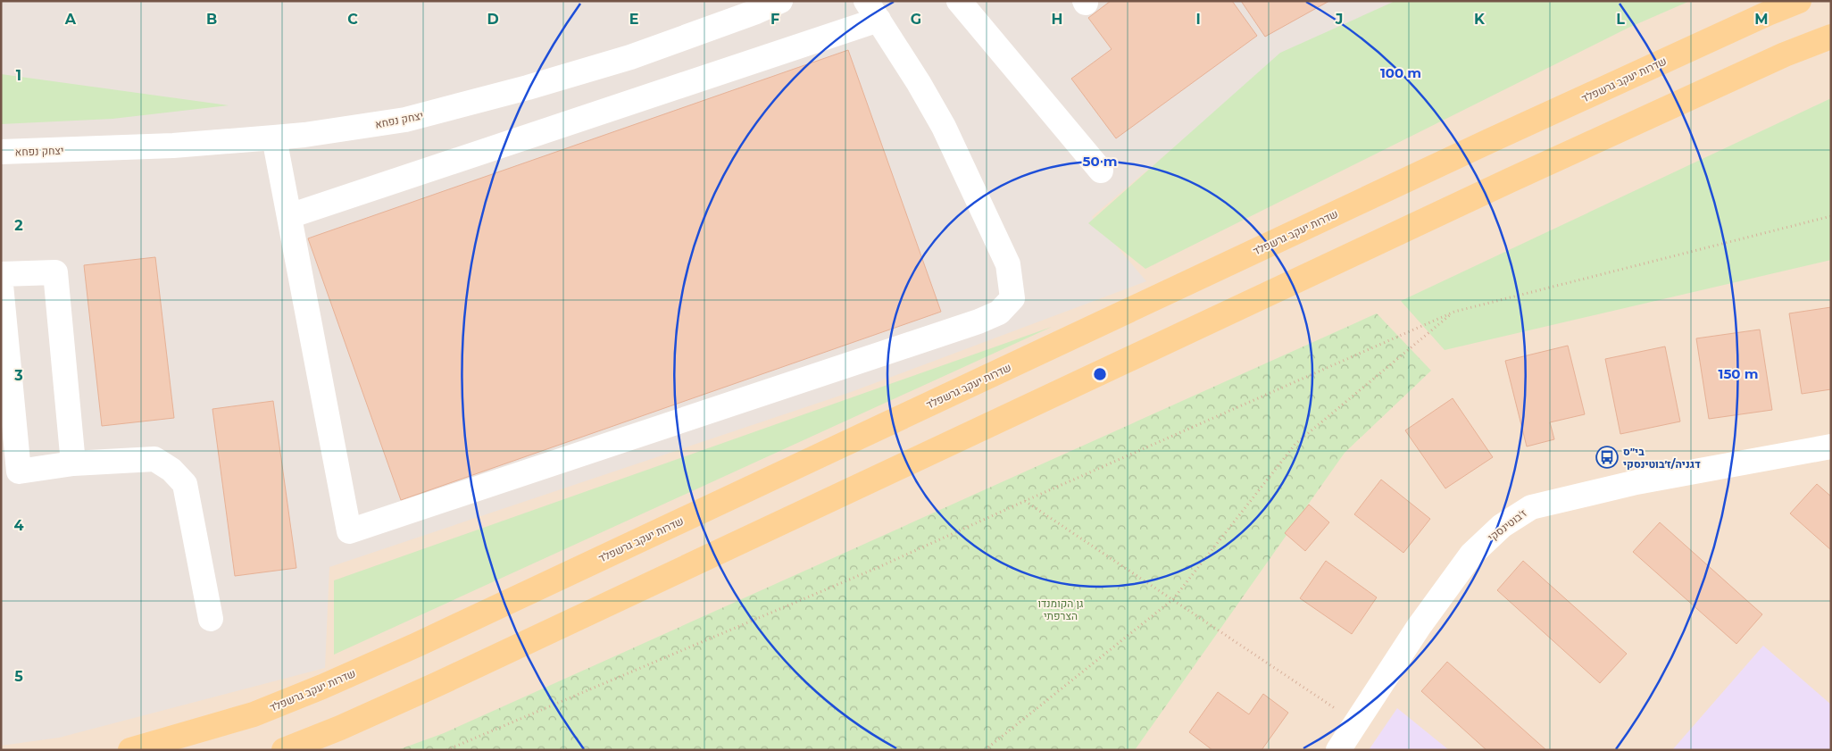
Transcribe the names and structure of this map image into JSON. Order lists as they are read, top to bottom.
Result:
{
  "streets": {
    "main road": ["שדרות יעקב גרשפלד"],
    "street": ["יצחק נפחא", "ז'בוטינסקי"]
  },
  "parks": ["גן הקומנדו הצרפתי"],
  "places": {
    "bus stop": ["בי״ס דגניה/ז׳בוטינסקי"]
  },
  "grid": {
    "columns": [
      "A",
      "B",
      "C",
      "D",
      "E",
      "F",
      "G",
      "H",
      "I",
      "J",
      "K",
      "L",
      "M"
    ],
    "rows": [
      "1",
      "2",
      "3",
      "4",
      "5"
    ]
  },
  "rings": ["100 m", "50 m", "150 m"]
}
